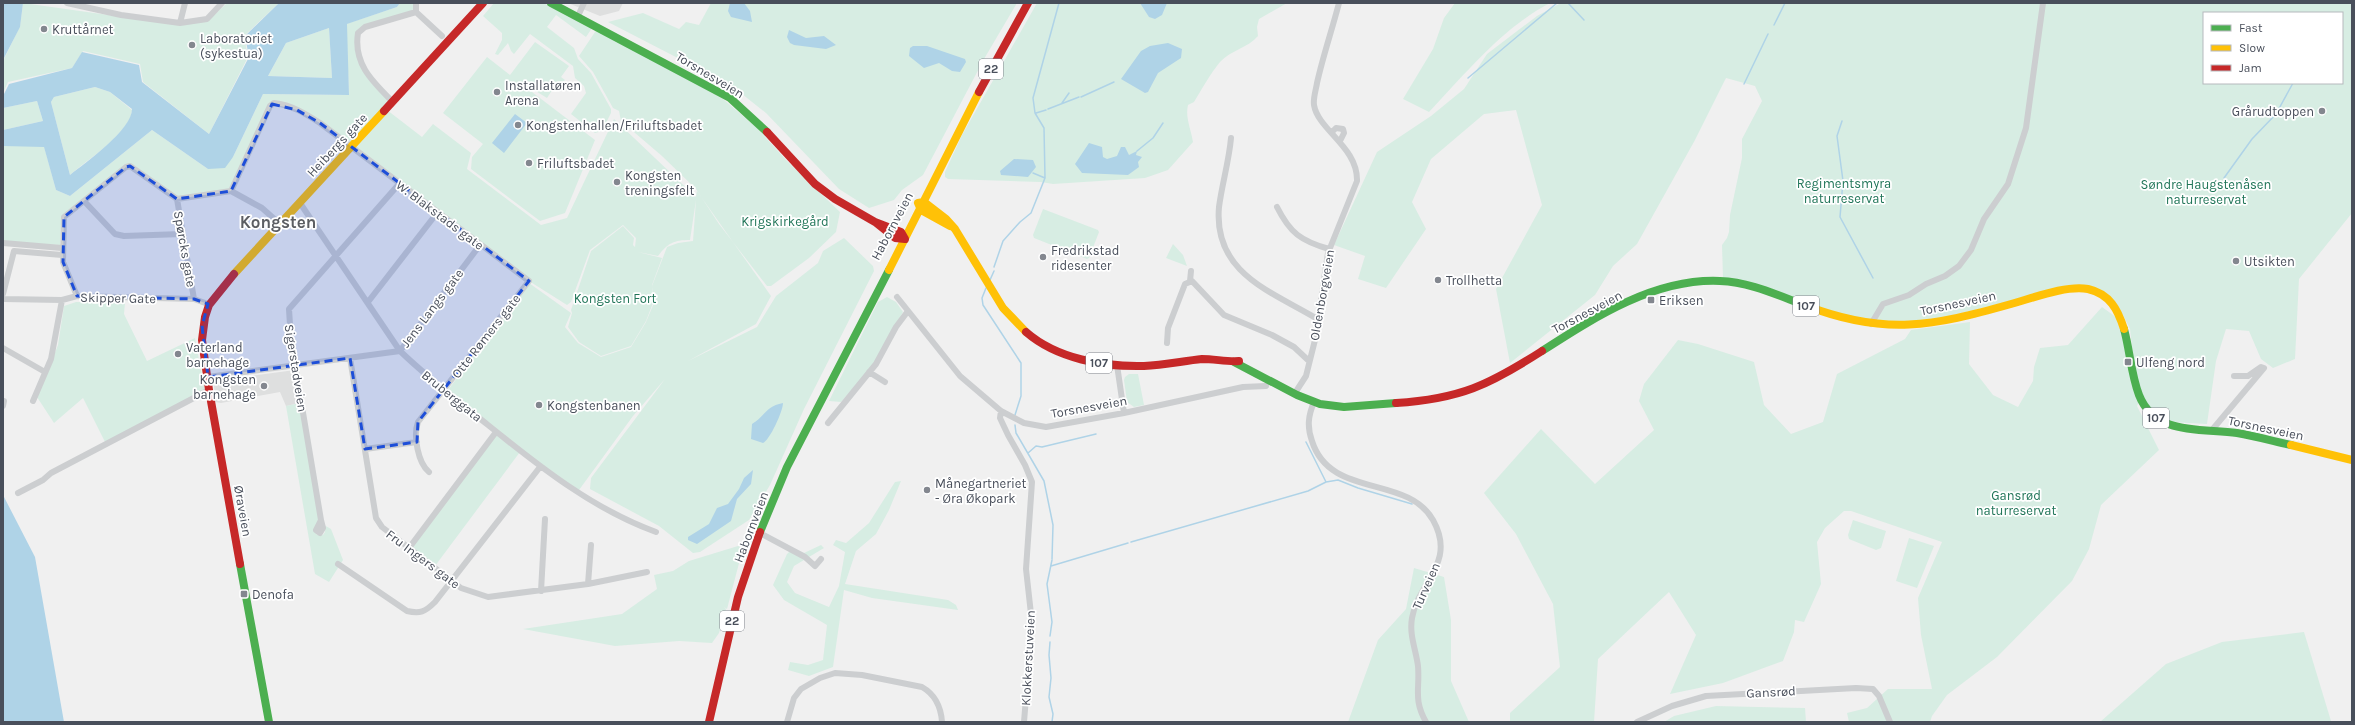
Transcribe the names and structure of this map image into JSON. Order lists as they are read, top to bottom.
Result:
{
  "streets": {
    "main road": [
      "22",
      "Torsnesveien",
      "Heibergs gate",
      "Habornveien",
      "107",
      "Øraveien"
    ],
    "street": [
      "W. Blakstads gate",
      "Spørcks gate",
      "Oldenborgveien",
      "Skipper Gate",
      "Jens Langs gate",
      "Otte Rømers gate",
      "Sigerstadveien",
      "Bruberggata",
      "Fru Ingers gate",
      "Turveien",
      "Klokkerstuveien",
      "Gansrød"
    ]
  },
  "crossings": [
    ["Torsnesveien", "Habornveien"],
    ["Torsnesveien", "Oldenborgveien"],
    ["Torsnesveien", "Turveien"],
    ["Torsnesveien", "Klokkerstuveien"],
    ["Heibergs gate", "W. Blakstads gate"],
    ["Heibergs gate", "Skipper Gate"],
    ["Heibergs gate", "Bruberggata"],
    ["Heibergs gate", "Øraveien"],
    ["W. Blakstads gate", "Jens Langs gate"],
    ["W. Blakstads gate", "Otte Rømers gate"],
    ["W. Blakstads gate", "Sigerstadveien"],
    ["Spørcks gate", "Skipper Gate"],
    ["Skipper Gate", "Øraveien"],
    ["Jens Langs gate", "Sigerstadveien"],
    ["Jens Langs gate", "Bruberggata"],
    ["Jens Langs gate", "Øraveien"],
    ["Jens Langs gate", "Fru Ingers gate"],
    ["Otte Rømers gate", "Bruberggata"],
    ["Sigerstadveien", "Bruberggata"]
  ],
  "districts": ["Kongsten"],
  "parks": [
    "Regimentsmyra naturreservat",
    "Søndre Haugstenåsen naturreservat",
    "Krigskirkegård",
    "Kongsten Fort",
    "Gansrød naturreservat"
  ],
  "places": {
    "other": [
      "Kruttårnet",
      "Laboratoriet (sykestua)",
      "Installatøren Arena",
      "Grårudtoppen",
      "Kongstenhallen/Friluftsbadet",
      "Friluftsbadet",
      "Kongsten treningsfelt",
      "Fredrikstad ridesenter",
      "Utsikten",
      "Trollhetta",
      "Vaterland barnehage",
      "Kongsten barnehage",
      "Kongstenbanen",
      "Månegartneriet - Øra Økopark"
    ],
    "transit": ["Eriksen", "Ulfeng nord", "Denofa"]
  },
  "legend": ["Fast", "Slow", "Jam"]
}
